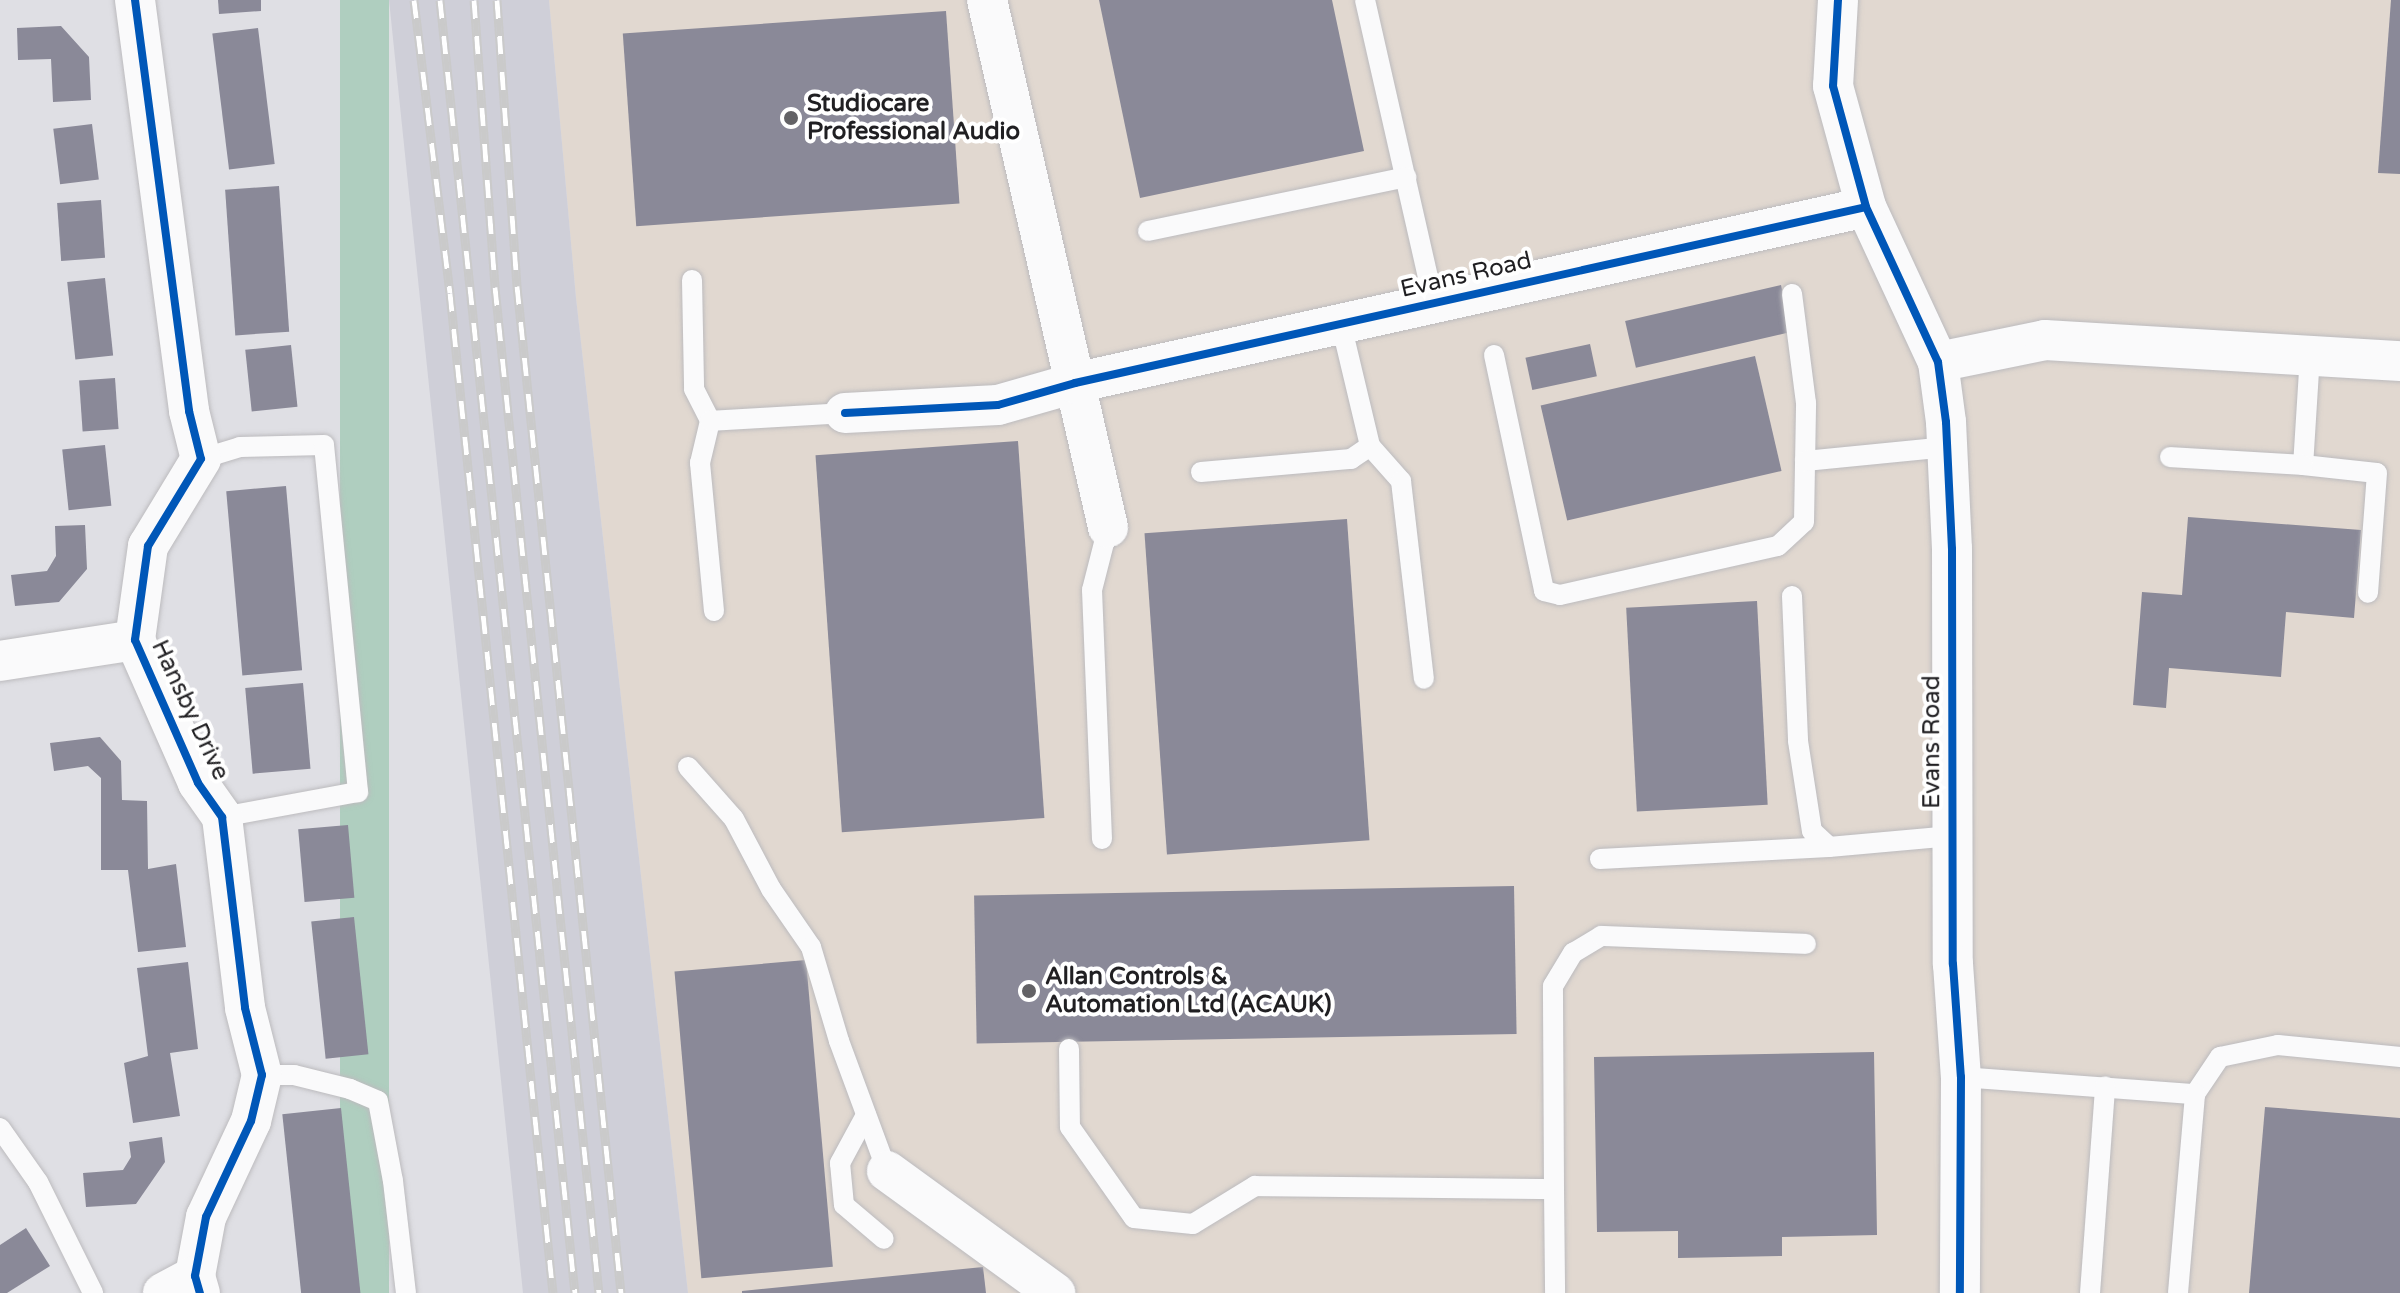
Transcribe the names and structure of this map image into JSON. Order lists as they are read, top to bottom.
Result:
{
  "streets": {
    "street": ["Evans Road", "Hansby Drive"]
  },
  "places": ["Studiocare Professional Audio", "Allan Controls & Automation Ltd (ACAUK)"]
}
